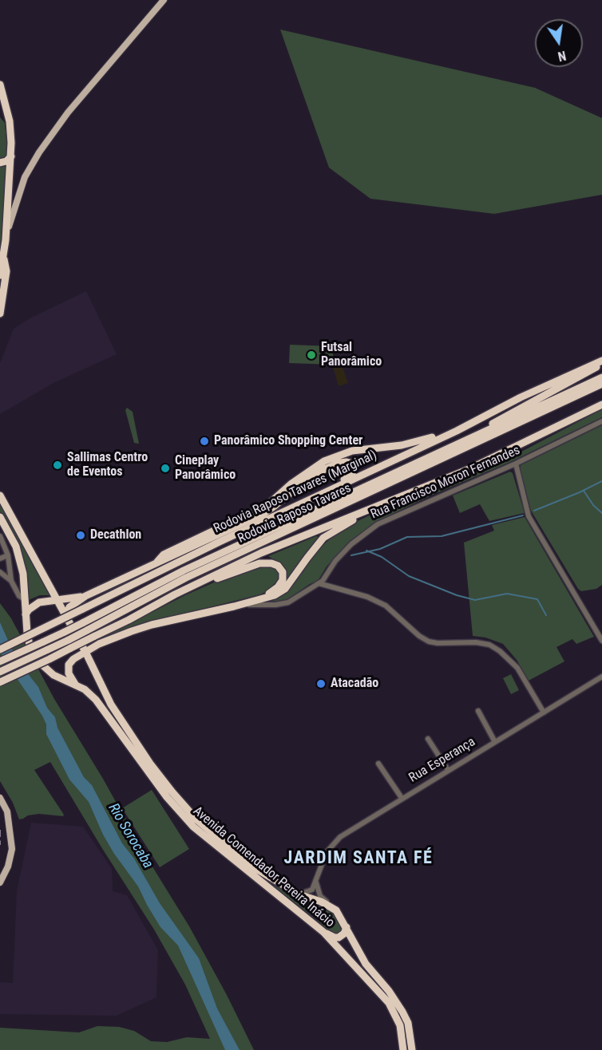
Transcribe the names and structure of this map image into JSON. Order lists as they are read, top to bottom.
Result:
{
  "streets": {
    "highway": ["Rodovia Raposo Tavares (Marginal)", "Rodovia Raposo Tavares", "Avenida Comendador Pereira Inácio"],
    "street": ["Rua Francisco Moron Fernandes", "Rua Esperança"]
  },
  "districts": ["JARDIM SANTA FÉ"],
  "water": ["Rio Sorocaba"],
  "places": [
    "Futsal Panorâmico",
    "Panorâmico Shopping Center",
    "Sallimas Centro de Eventos",
    "Cineplay Panorâmico",
    "Decathlon",
    "Atacadão"
  ],
  "north": "bottom"
}
